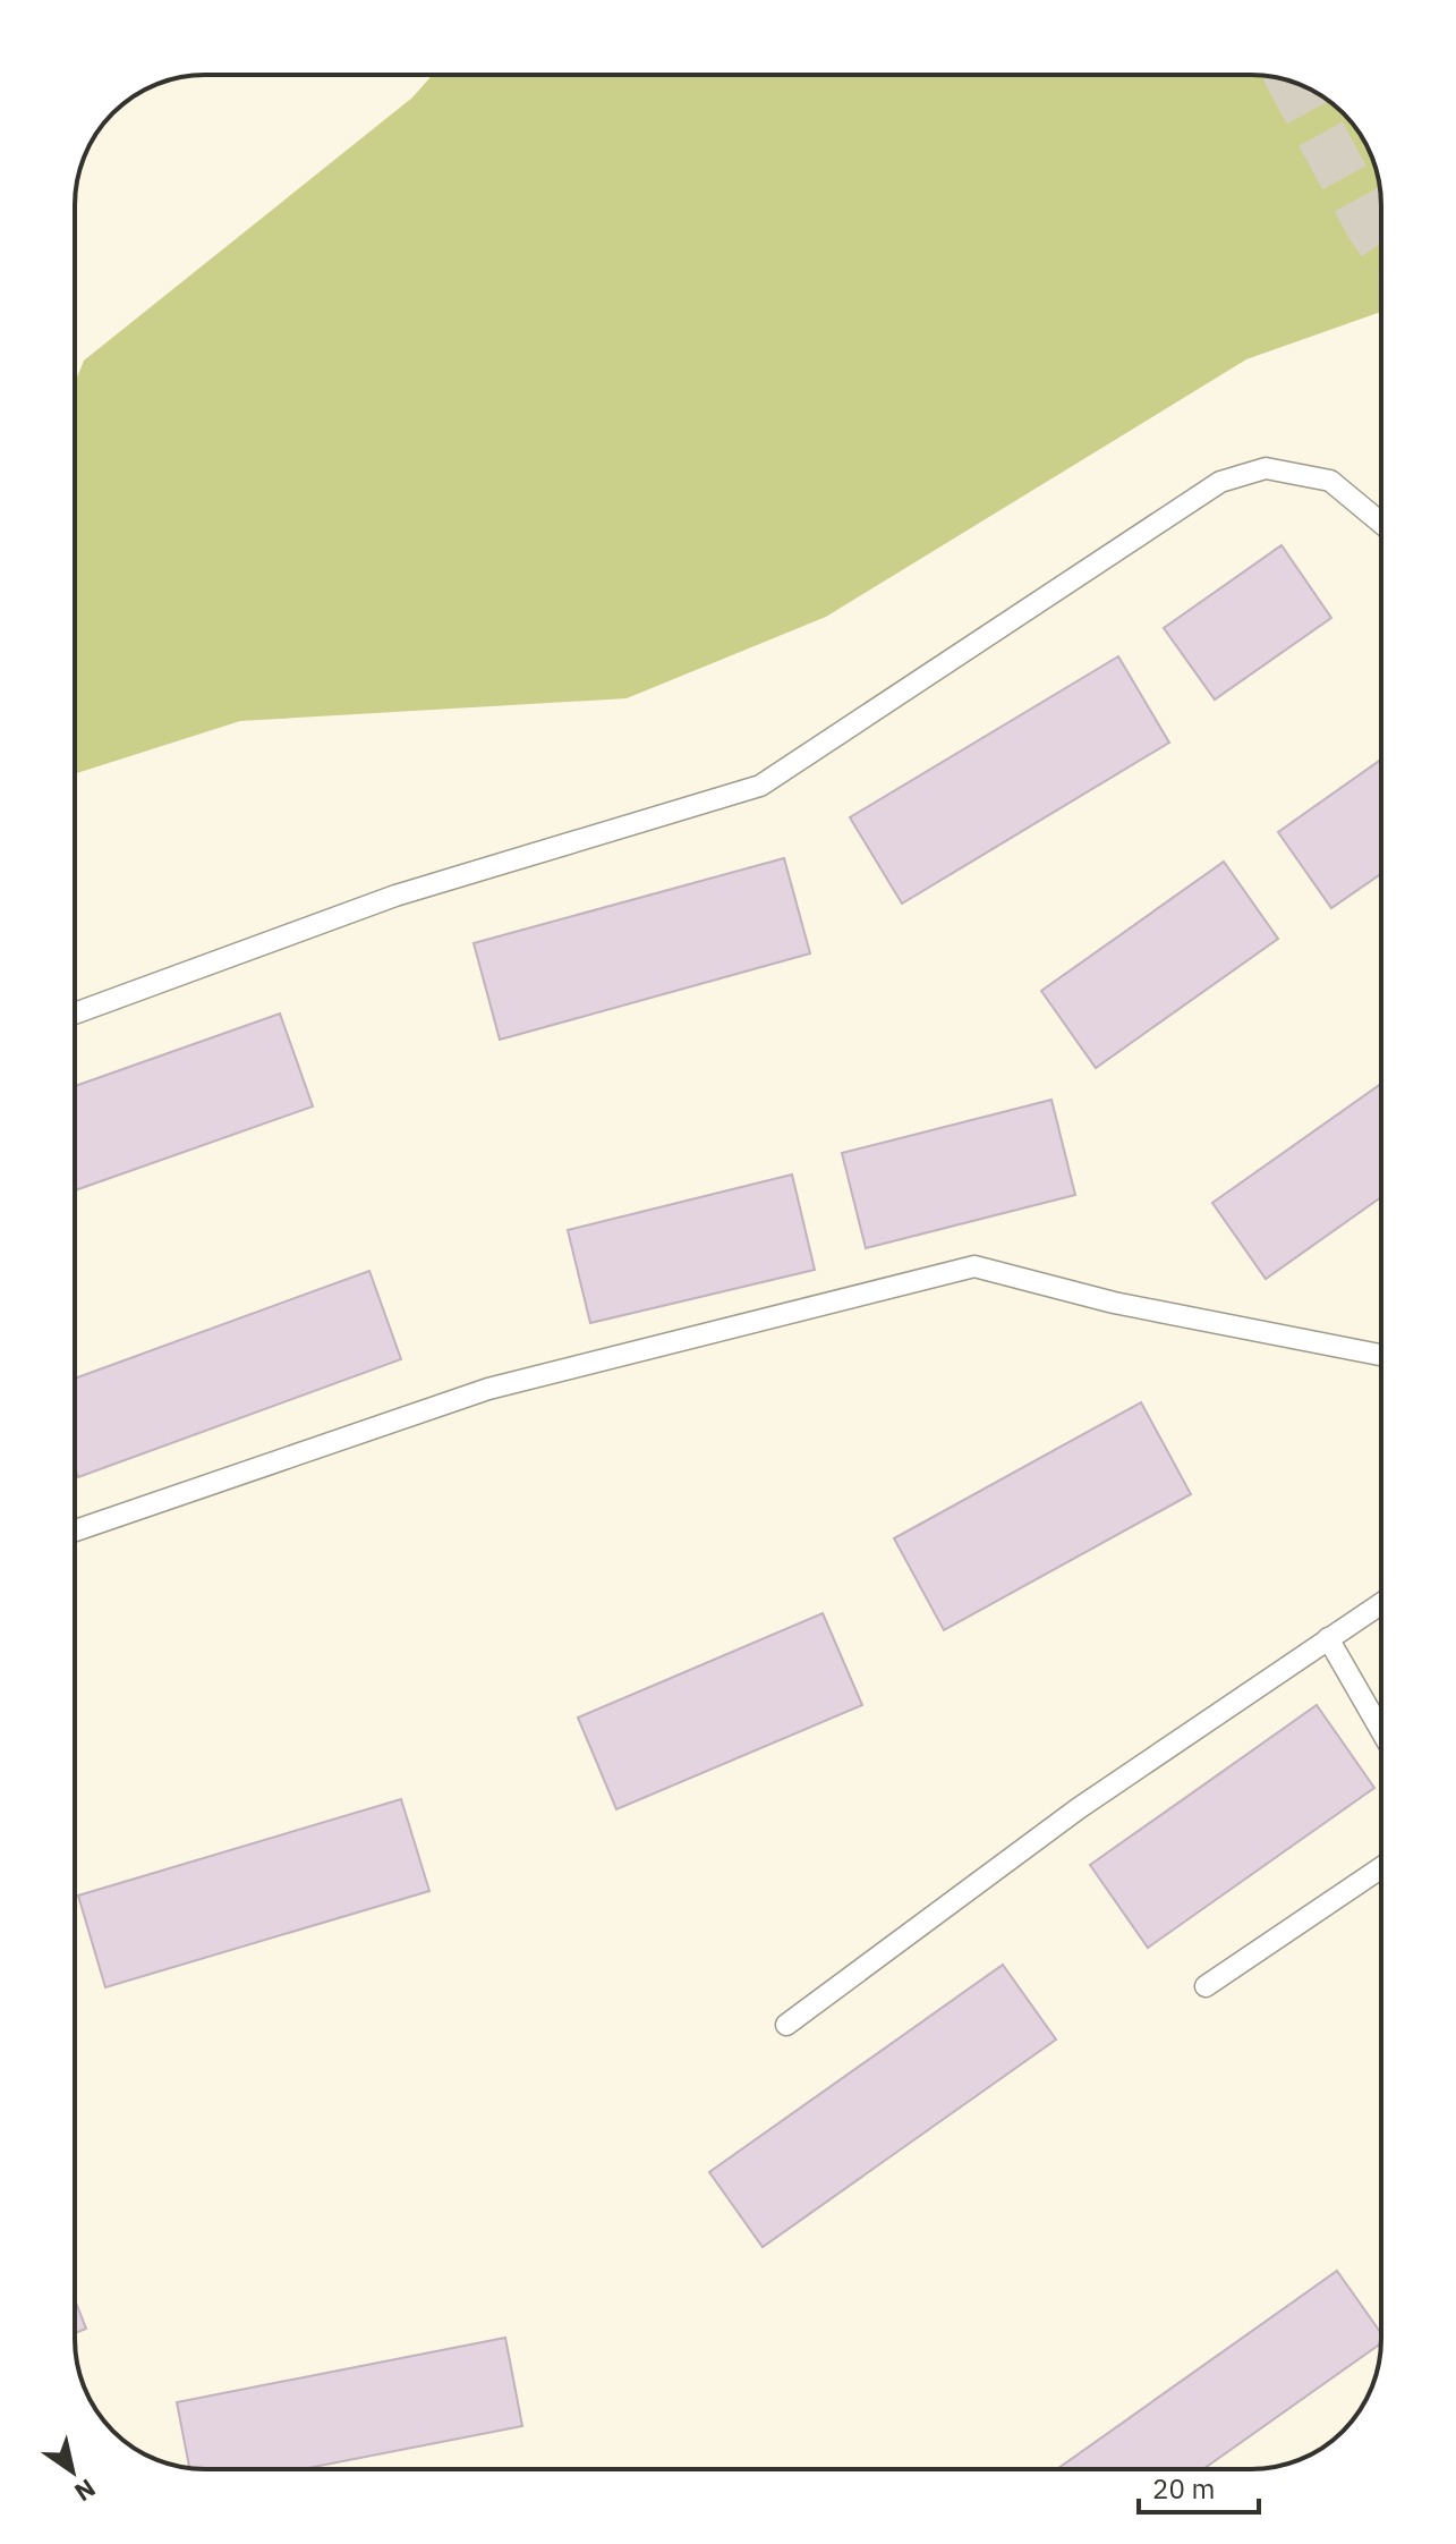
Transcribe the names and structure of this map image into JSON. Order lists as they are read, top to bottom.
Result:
{
  "scale_bar": "20 m",
  "north": "bottom right"
}
